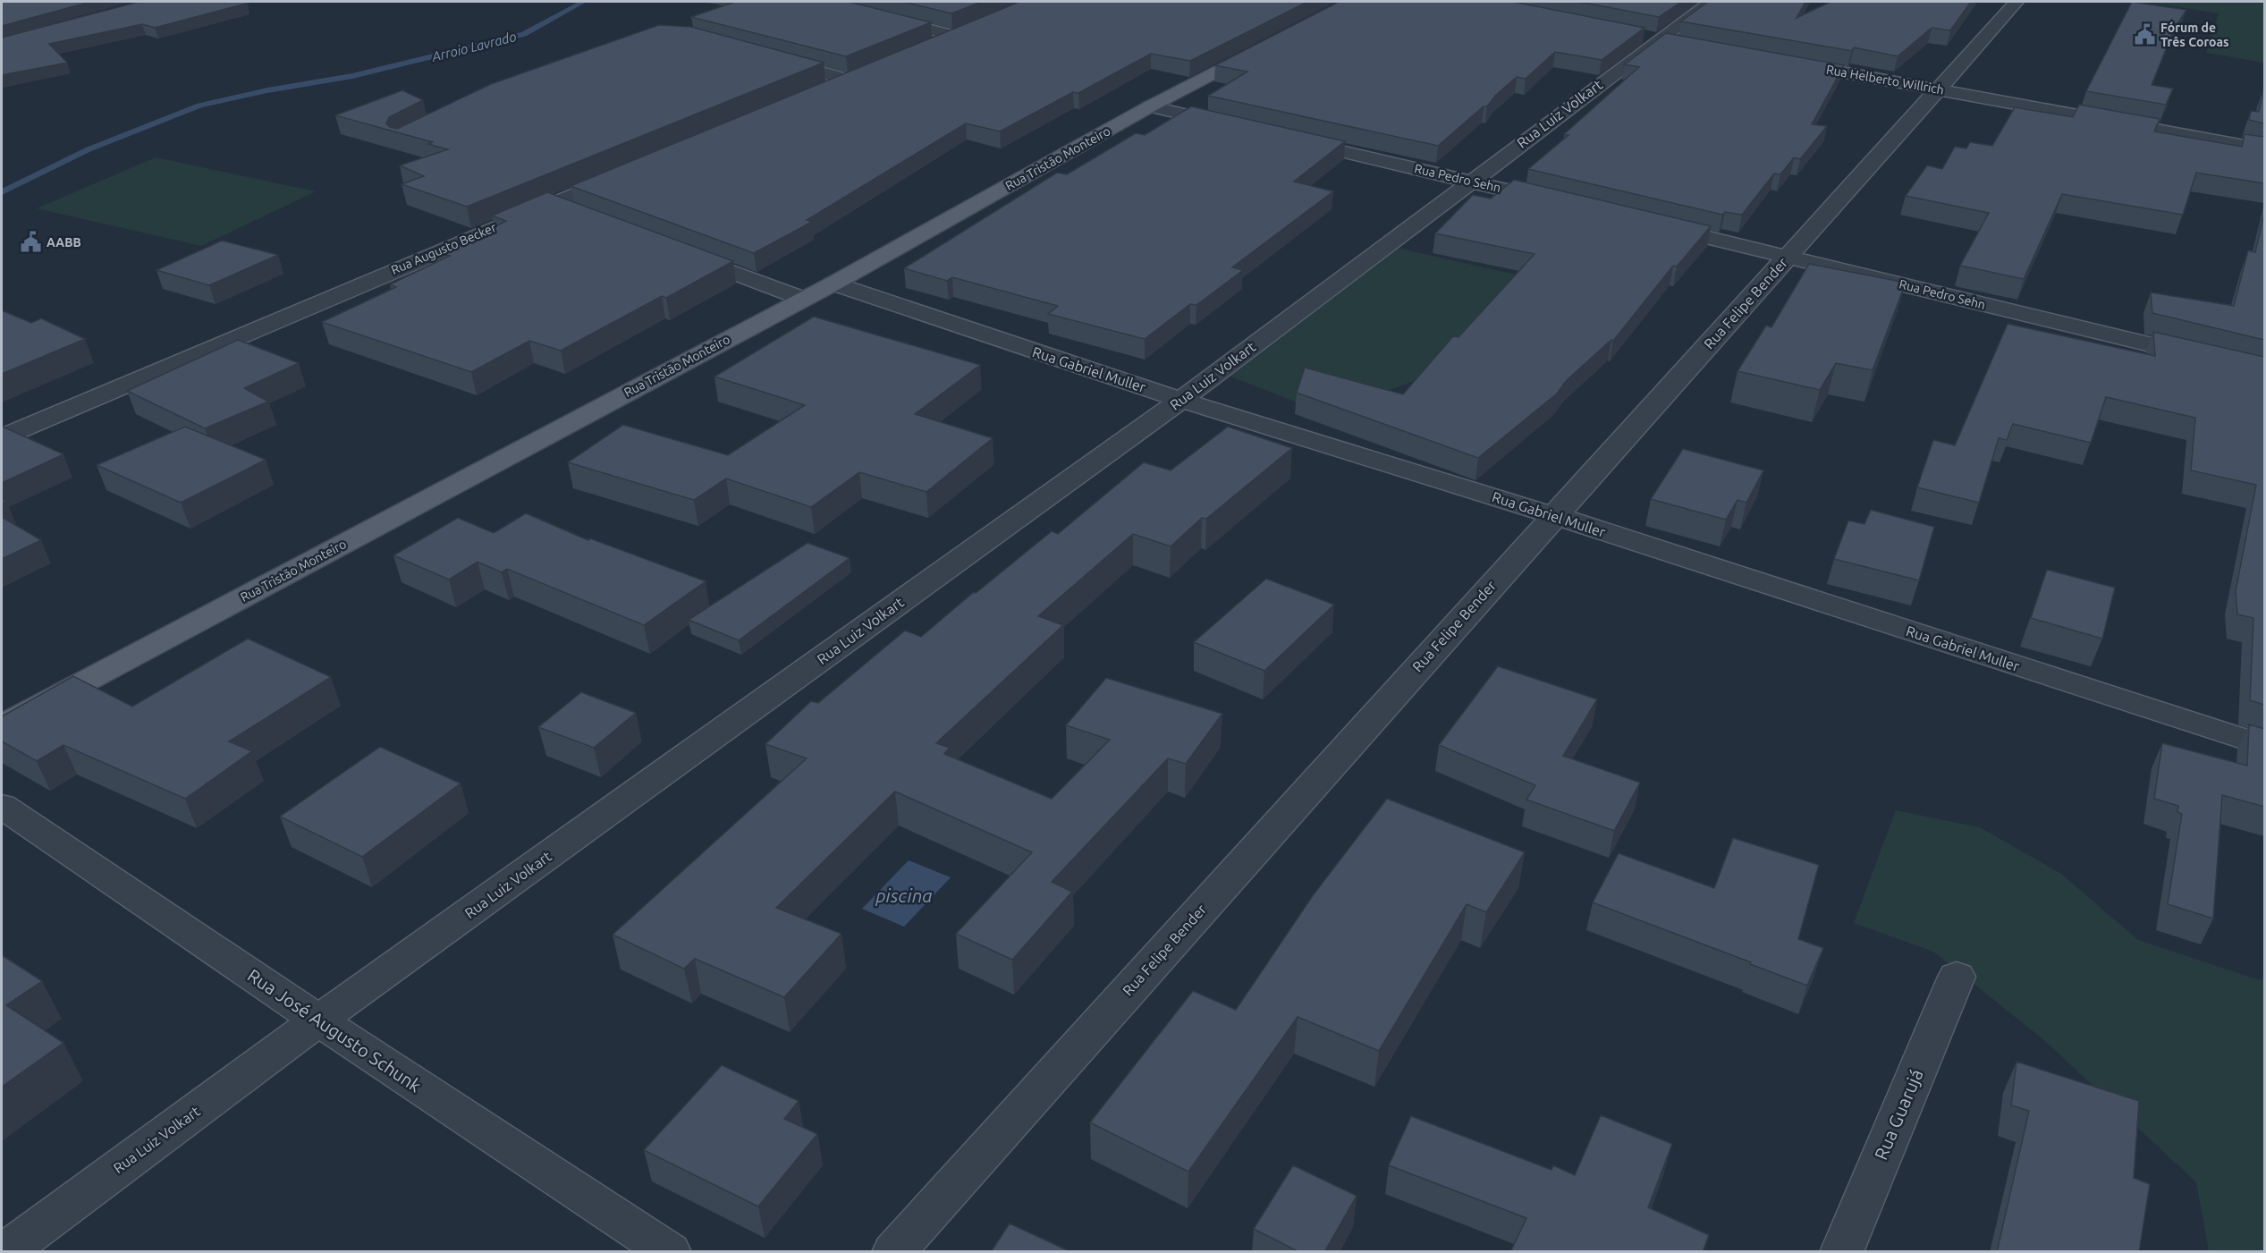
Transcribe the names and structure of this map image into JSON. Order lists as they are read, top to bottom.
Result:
{
  "streets": {
    "main road": ["Rua Tristão Monteiro"],
    "street": [
      "Rua Helberto Willrich",
      "Rua Luiz Volkart",
      "Rua Pedro Sehn",
      "Rua Augusto Becker",
      "Rua Felipe Bender",
      "Rua Gabriel Muller",
      "Rua José Augusto Schunk",
      "Rua Guarujá"
    ]
  },
  "crossings": [
    ["Rua Helberto Willrich", "Rua Felipe Bender"],
    ["Rua Luiz Volkart", "Rua Pedro Sehn"],
    ["Rua Luiz Volkart", "Rua Gabriel Muller"],
    ["Rua Luiz Volkart", "Rua José Augusto Schunk"],
    ["Rua Tristão Monteiro", "Rua Gabriel Muller"],
    ["Rua Pedro Sehn", "Rua Felipe Bender"],
    ["Rua Felipe Bender", "Rua Gabriel Muller"]
  ],
  "water": ["Arroio Lavrado", "piscina"],
  "places": {
    "public building": ["Fórum de Três Coroas", "AABB"]
  }
}
